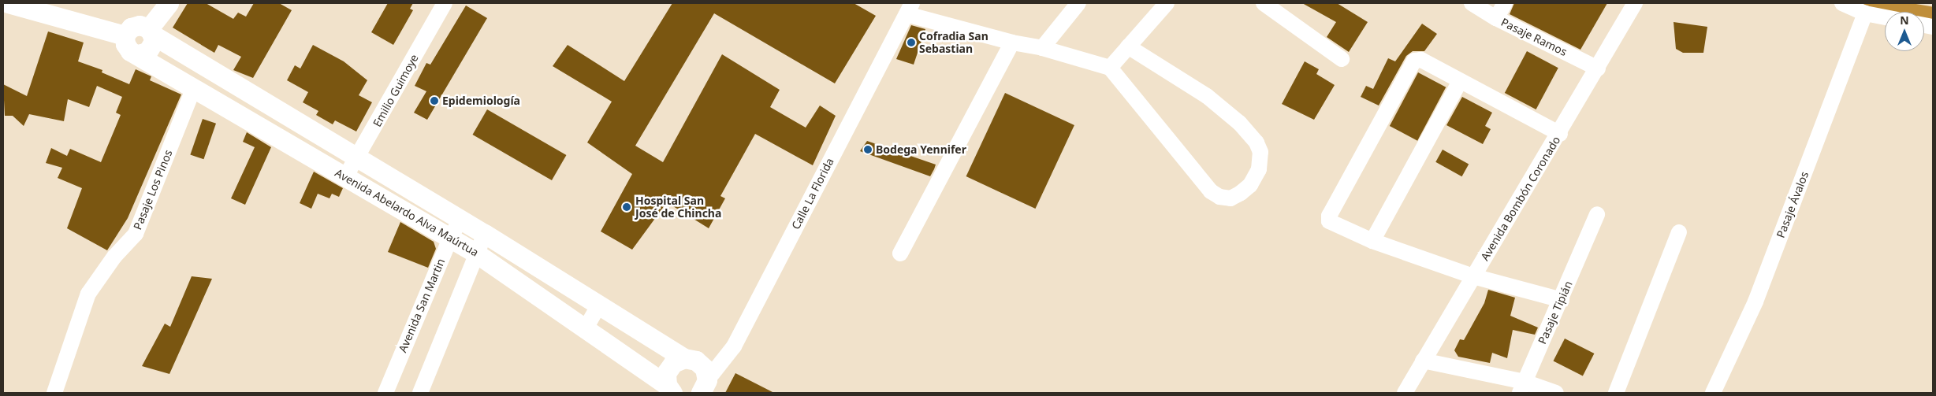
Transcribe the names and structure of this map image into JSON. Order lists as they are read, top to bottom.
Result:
{
  "streets": {
    "street": [
      "Pasaje Ramos",
      "Emilio Guimoye",
      "Pasaje Los Pinos",
      "Calle La Florida",
      "Avenida Bombón Coronado",
      "Pasaje Ávalos",
      "Avenida Abelardo Alva Maúrtua",
      "Avenida San Martin",
      "Pasaje Tipián"
    ]
  },
  "crossings": [
    ["Pasaje Ramos", "Avenida Bombón Coronado"],
    ["Emilio Guimoye", "Avenida Abelardo Alva Maúrtua"],
    ["Pasaje Los Pinos", "Avenida Abelardo Alva Maúrtua"],
    ["Calle La Florida", "Avenida Abelardo Alva Maúrtua"],
    ["Avenida Abelardo Alva Maúrtua", "Avenida San Martin"]
  ],
  "places": [
    "Cofradia San Sebastian",
    "Epidemiología",
    "Bodega Yennifer",
    "Hospital San José de Chincha"
  ],
  "north": "top"
}
